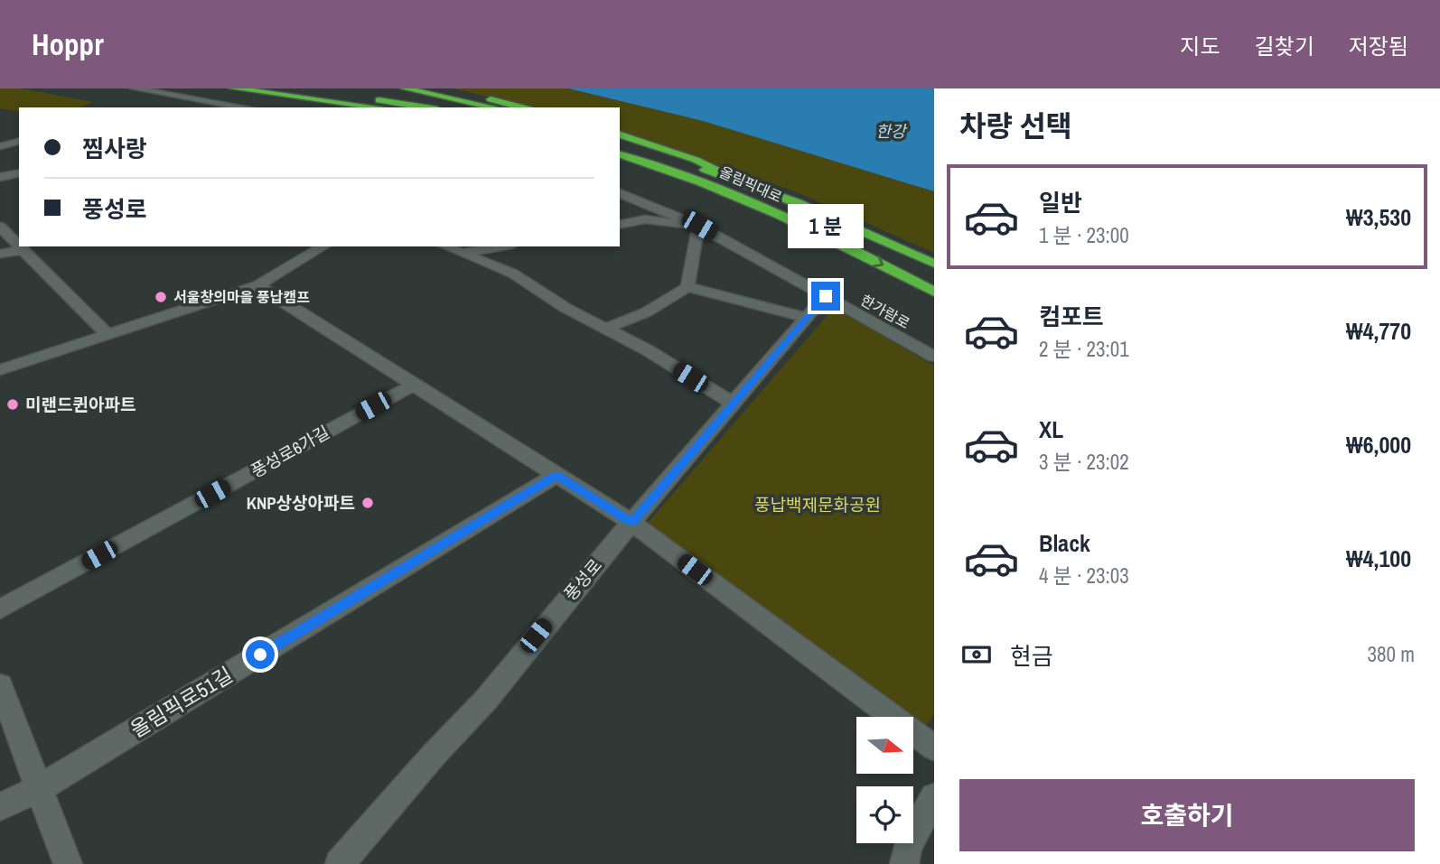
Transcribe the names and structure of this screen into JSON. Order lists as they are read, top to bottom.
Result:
{
  "streets": {
    "highway": ["올림픽대로"],
    "street": [
      "한가람로",
      "풍성로6가길",
      "풍성로",
      "올림픽로51길"
    ]
  },
  "crossings": [
    ["한가람로", "풍성로"]
  ],
  "water": ["한강"],
  "parks": ["풍납백제문화공원"],
  "places": ["서울창의마을 풍납캠프", "미랜드퀸아파트", "KNP상상아파트"],
  "north": "right",
  "page": {
    "header": "Hoppr",
    "nav": ["지도", "길찾기", "저장됨"],
    "heading": "차량 선택",
    "banner": ["찜사랑", "풍성로"],
    "list": [
      {
        "name": "일반",
        "note": "1 분 · 23:00",
        "value": "₩3,530"
      },
      {
        "name": "컴포트",
        "note": "2 분 · 23:01",
        "value": "₩4,770"
      },
      {
        "name": "XL",
        "note": "3 분 · 23:02",
        "value": "₩6,000"
      },
      {
        "name": "Black",
        "note": "4 분 · 23:03",
        "value": "₩4,100"
      }
    ],
    "bubble": "1 분",
    "pay": ["현금", "380 m"],
    "buttons": "호출하기"
  }
}
